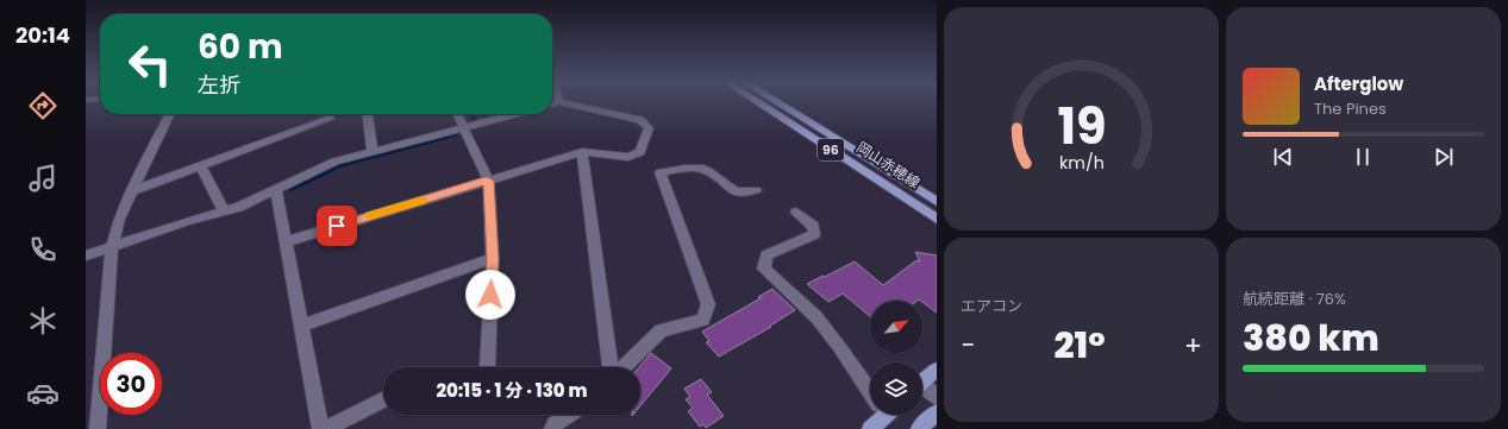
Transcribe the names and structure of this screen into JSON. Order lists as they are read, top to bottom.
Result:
{
  "streets": {
    "main road": ["96", "岡山赤穂線"]
  },
  "north": "top right",
  "page": {
    "tabs": "20:14",
    "turn": ["60 m", "左折"],
    "song": ["Afterglow", "The Pines"],
    "tile": [
      "エアコン",
      ["航続距離 · 76%", "380 km"]
    ],
    "heat": ["−", "21°", "+"],
    "limit": "30",
    "trip": "20:15 · 1 分 · 130 m",
    "gauge": ["19", "km/h"]
  }
}
